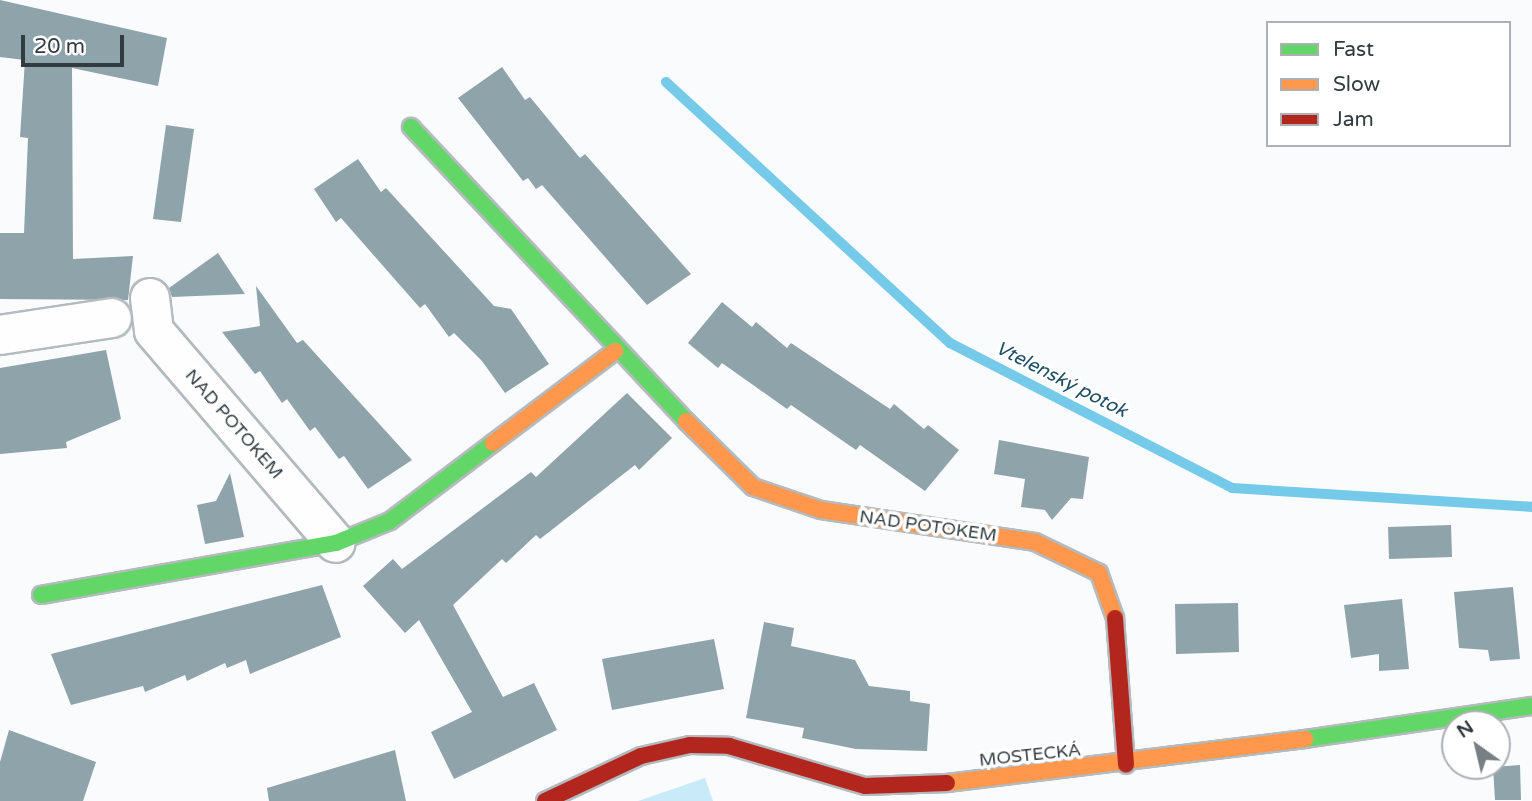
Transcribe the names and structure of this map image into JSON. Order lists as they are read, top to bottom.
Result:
{
  "streets": {
    "street": ["NAD POTOKEM", "MOSTECKÁ"]
  },
  "crossings": [
    ["NAD POTOKEM", "MOSTECKÁ"]
  ],
  "water": ["Vtelenský potok"],
  "legend": ["Fast", "Slow", "Jam"],
  "scale_bar": "20 m",
  "north": "top left"
}
